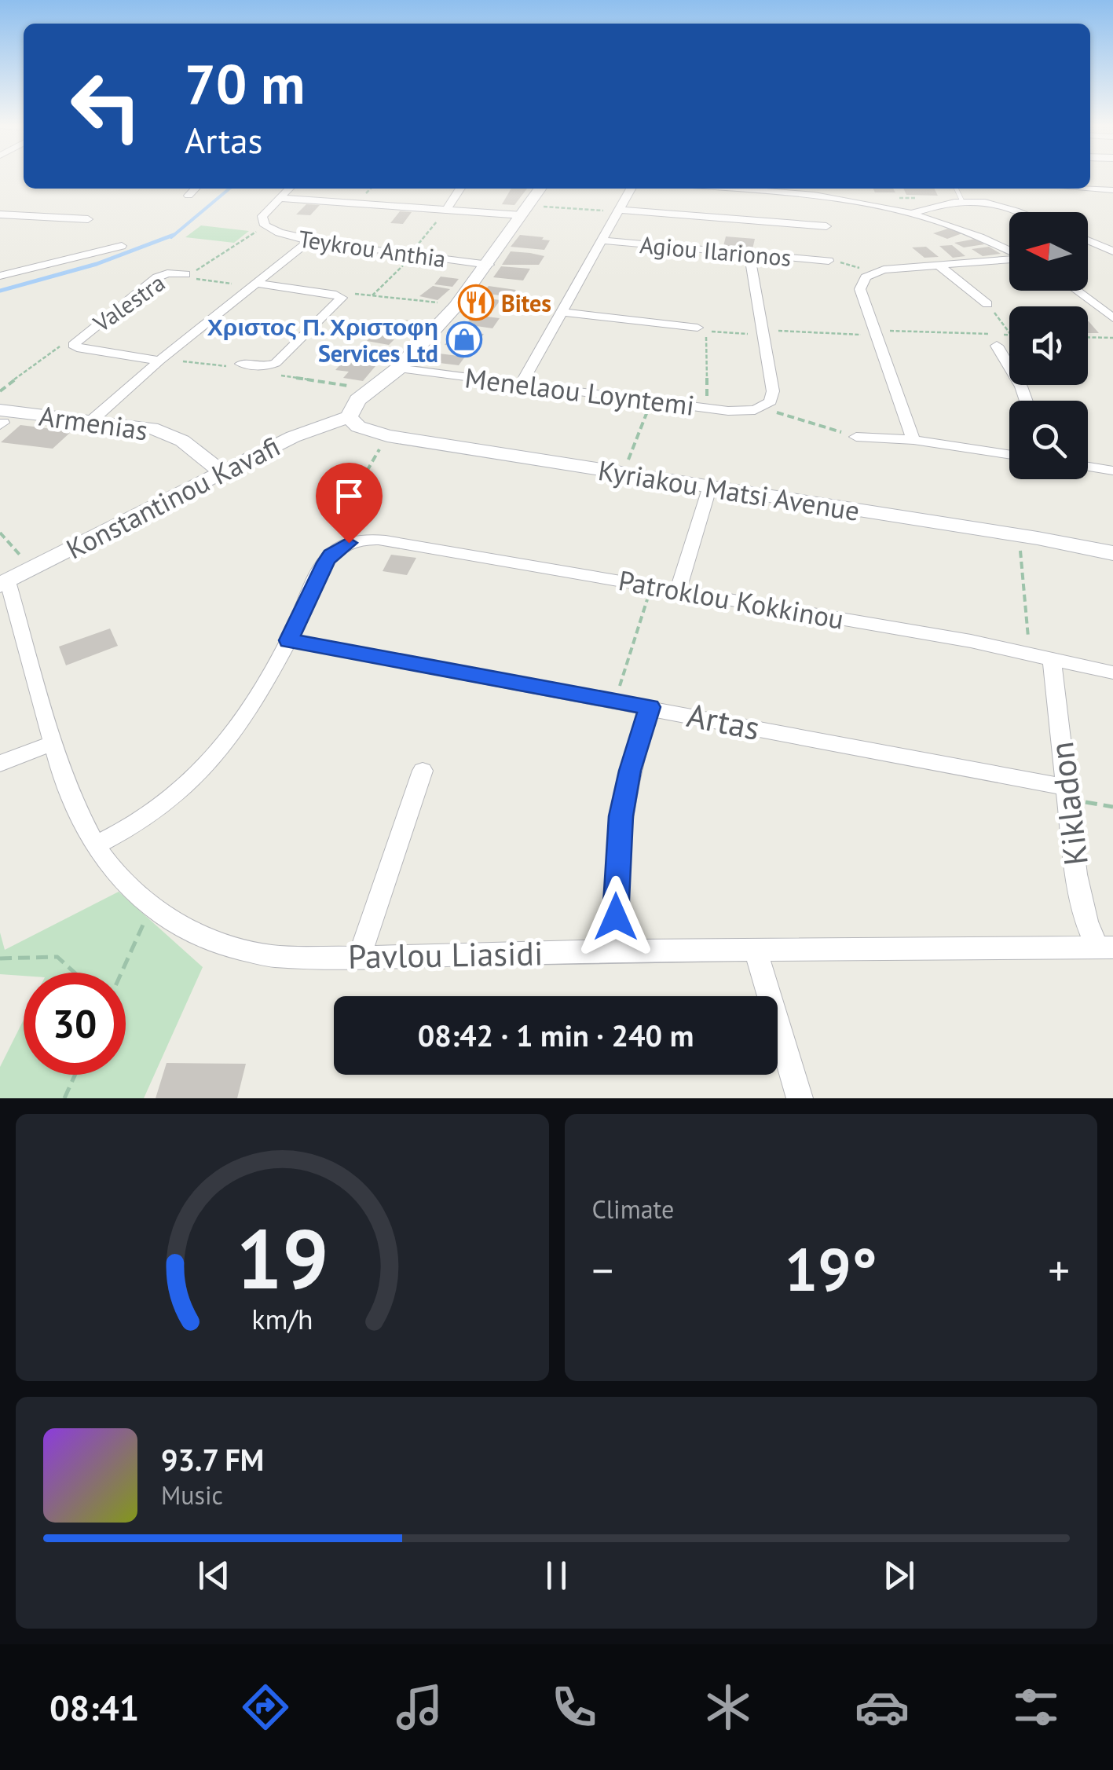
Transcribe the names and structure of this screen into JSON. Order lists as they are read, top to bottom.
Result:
{
  "streets": {
    "street": [
      "Teykrou Anthia",
      "Agiou Ilarionos",
      "Valestra",
      "Menelaou Loyntemi",
      "Armenias",
      "Kyriakou Matsi Avenue",
      "Konstantinou Kavafi",
      "Patroklou Kokkinou",
      "Artas",
      "Kikladon",
      "Pavlou Liasidi"
    ]
  },
  "crossings": [
    ["Armenias", "Konstantinou Kavafi"],
    ["Kyriakou Matsi Avenue", "Konstantinou Kavafi"],
    ["Konstantinou Kavafi", "Pavlou Liasidi"],
    ["Patroklou Kokkinou", "Kikladon"],
    ["Artas", "Kikladon"],
    ["Kikladon", "Pavlou Liasidi"]
  ],
  "places": {
    "restaurant": ["Bites"],
    "shop": ["Χριστος Π. Χριστοφη Services Ltd"]
  },
  "north": "left",
  "page": {
    "turn": ["70 m", "Artas"],
    "limit": "30",
    "trip": "08:42 · 1 min · 240 m",
    "tile": "Climate",
    "heat": ["−", "19°", "+"],
    "song": ["93.7 FM", "Music"],
    "tabs": "08:41",
    "gauge": ["19", "km/h"]
  }
}
